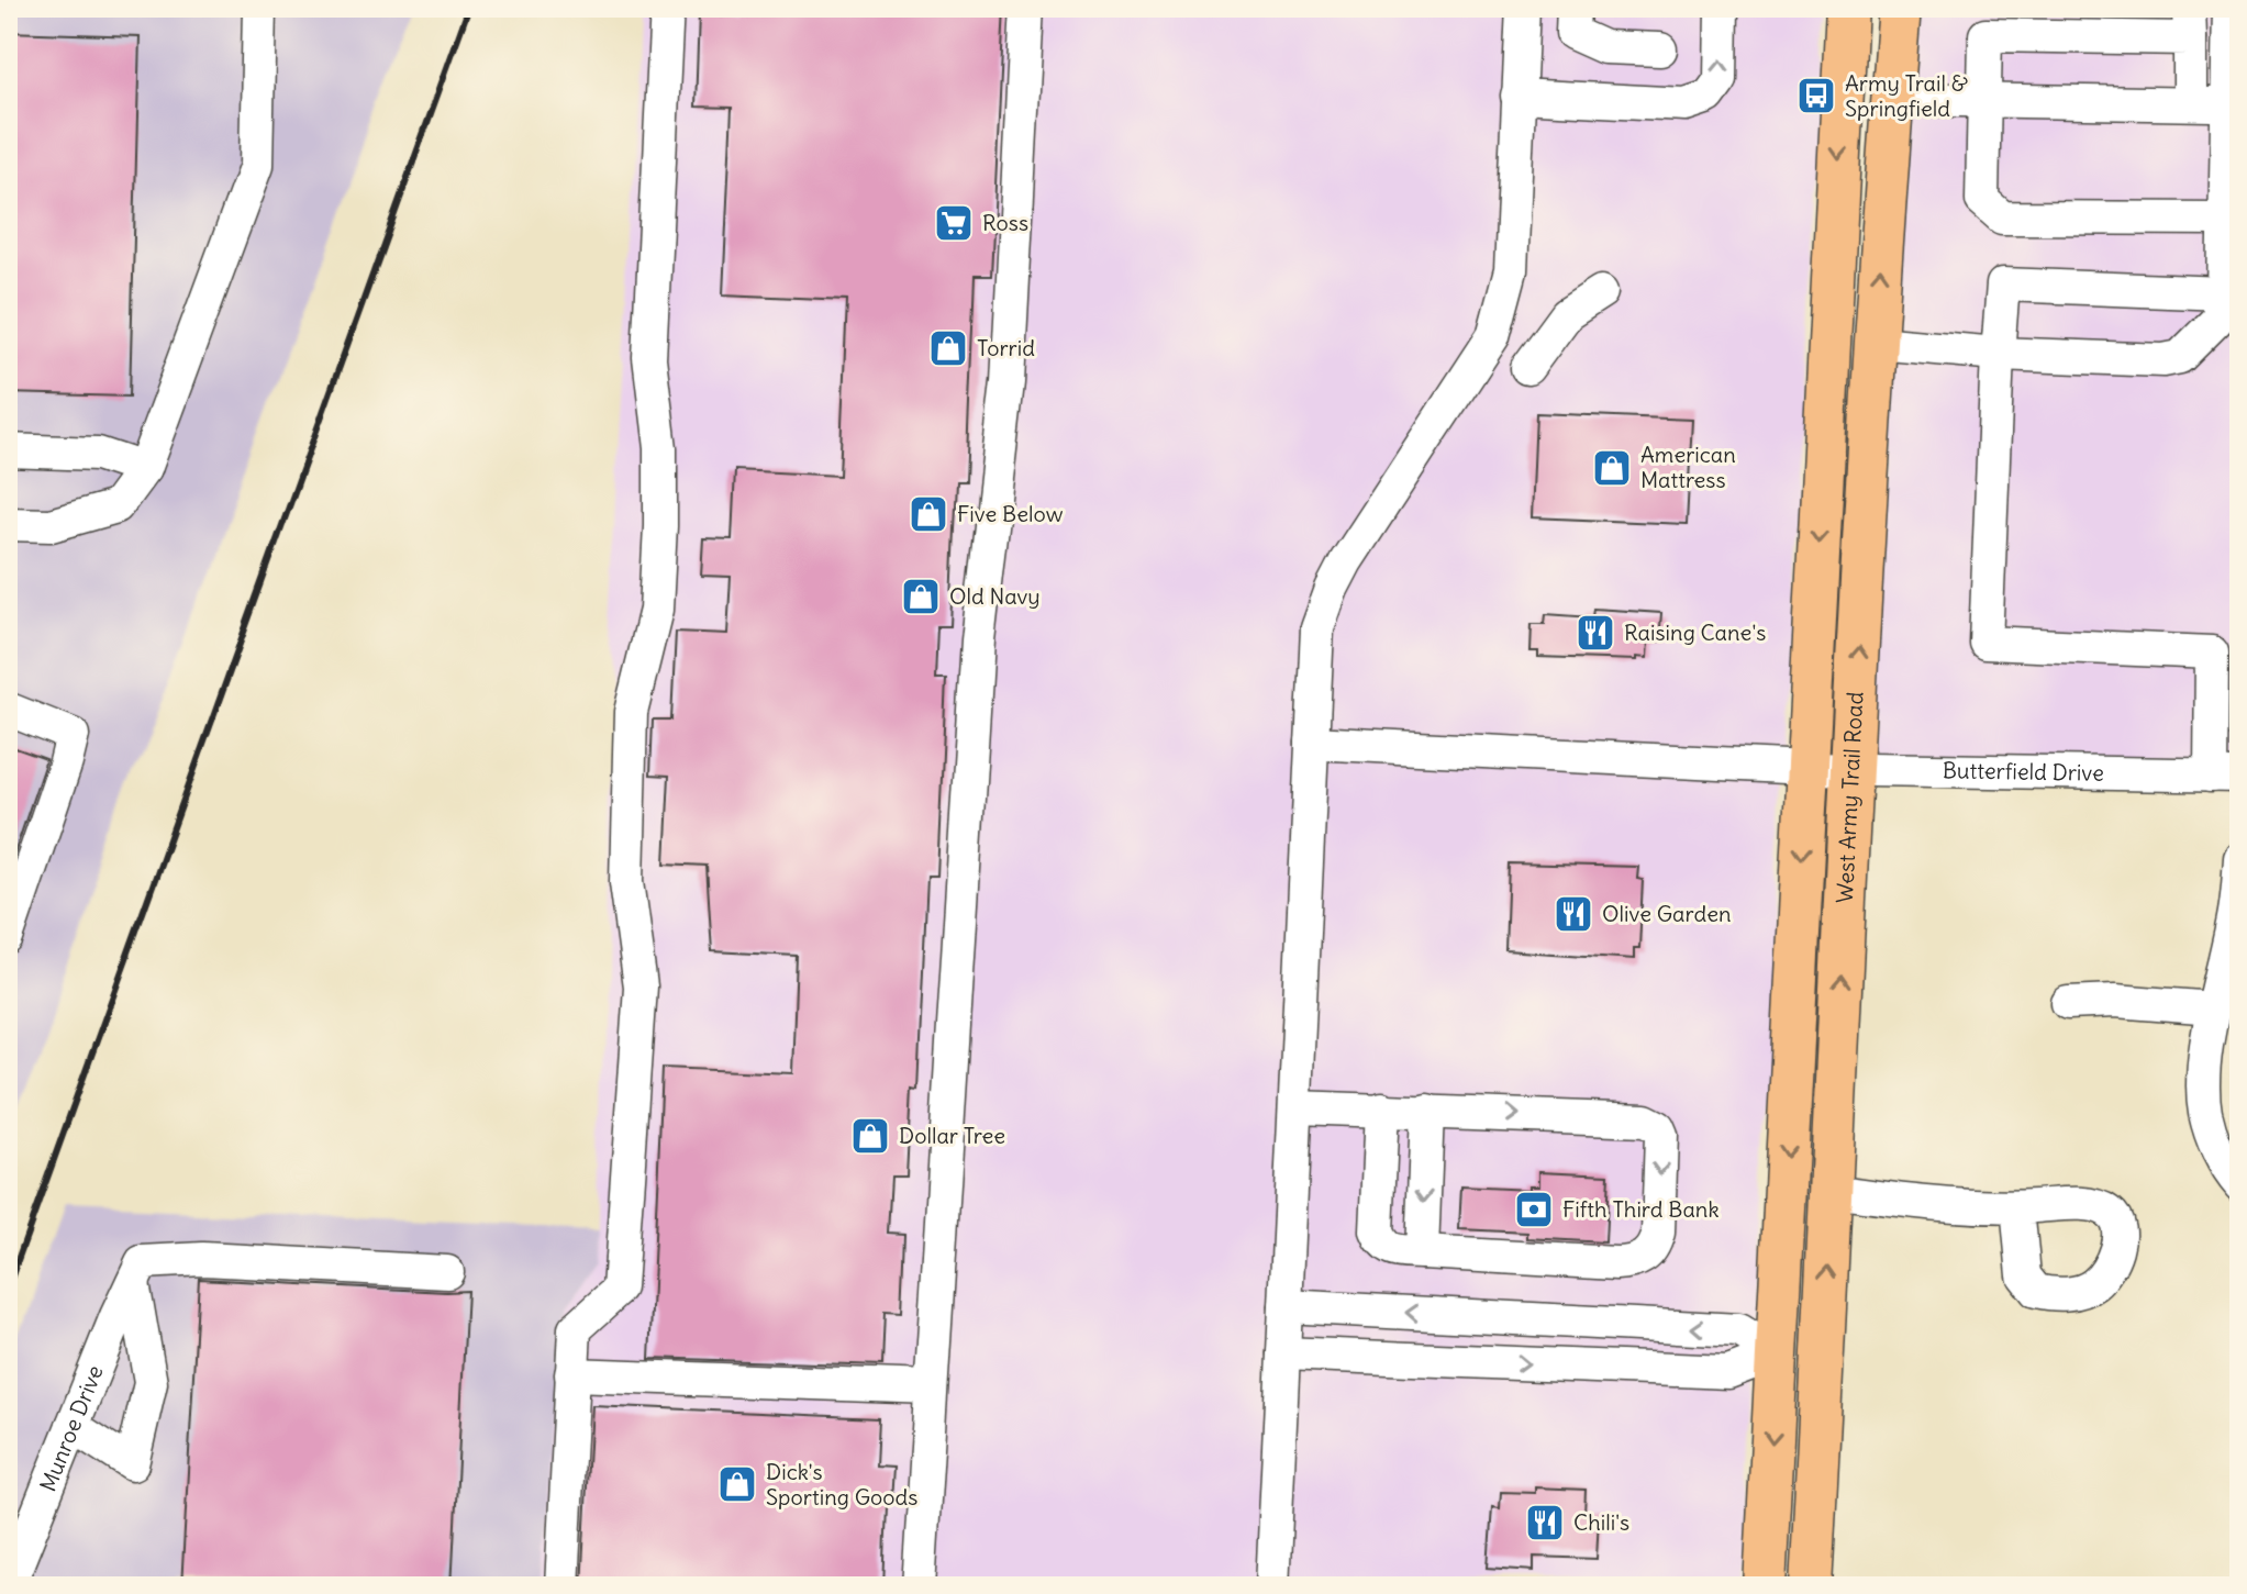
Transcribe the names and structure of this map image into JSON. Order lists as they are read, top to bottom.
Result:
{
  "streets": {
    "main road": ["West Army Trail Road"],
    "street": ["Butterfield Drive", "Munroe Drive"]
  },
  "crossings": [
    ["Butterfield Drive", "West Army Trail Road"]
  ],
  "places": {
    "bus stop": ["Army Trail & Springfield"],
    "supermarket": ["Ross"],
    "shop": [
      "Torrid",
      "American Mattress",
      "Five Below",
      "Old Navy",
      "Dollar Tree",
      "Dick's Sporting Goods"
    ],
    "restaurant": ["Raising Cane's", "Olive Garden", "Chili's"],
    "bank": ["Fifth Third Bank"]
  }
}
